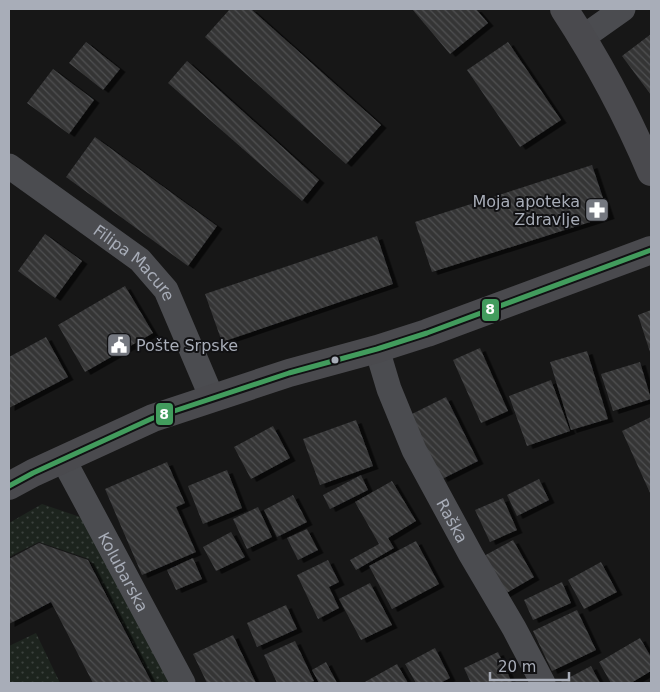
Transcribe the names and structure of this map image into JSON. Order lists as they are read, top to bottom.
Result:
{
  "streets": {
    "street": ["Filipa Macure", "Raška", "Kolubarska"]
  },
  "places": {
    "pharmacy": ["Moja apoteka Zdravlje"],
    "public building": ["Pošte Srpske"]
  },
  "lines": ["transit line 8"],
  "scale_bar": "20 m"
}
